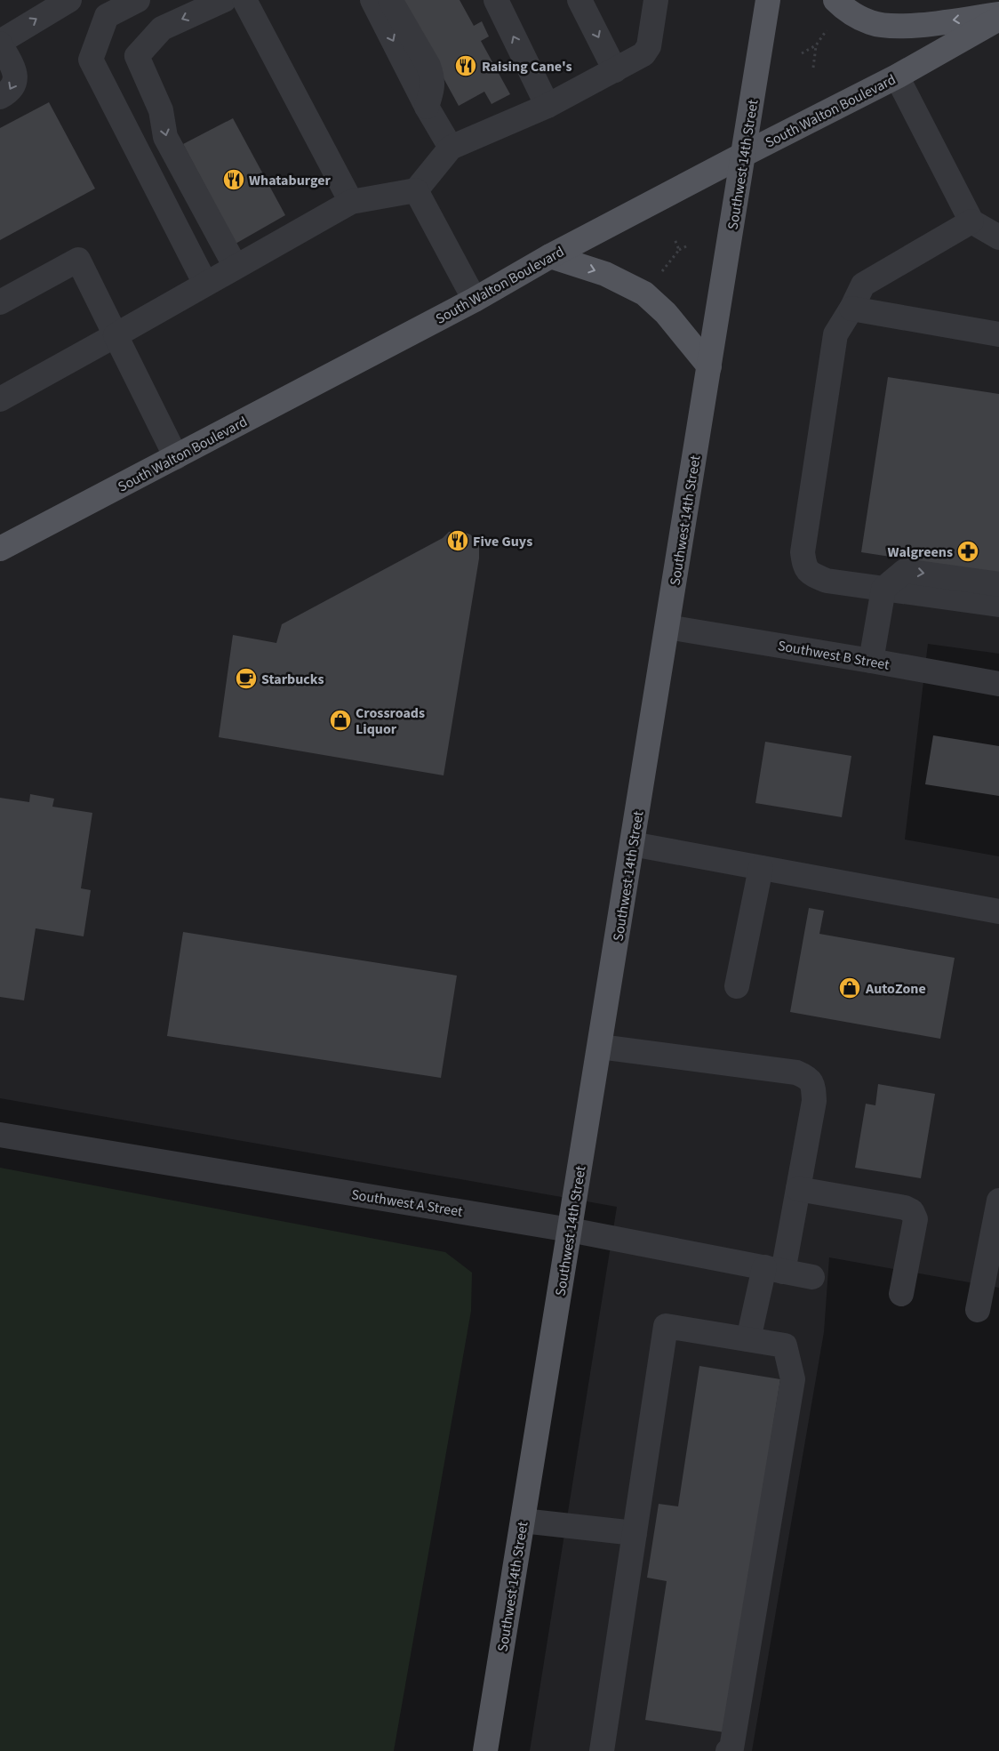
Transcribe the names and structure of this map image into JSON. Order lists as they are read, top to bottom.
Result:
{
  "streets": {
    "main road": ["South Walton Boulevard", "Southwest 14th Street"],
    "street": ["Southwest B Street", "Southwest A Street"]
  },
  "crossings": [
    ["South Walton Boulevard", "Southwest 14th Street"],
    ["Southwest 14th Street", "Southwest B Street"],
    ["Southwest 14th Street", "Southwest A Street"]
  ],
  "places": {
    "restaurant": ["Raising Cane's", "Whataburger", "Five Guys"],
    "pharmacy": ["Walgreens"],
    "cafe": ["Starbucks"],
    "shop": ["Crossroads Liquor", "AutoZone"]
  }
}
